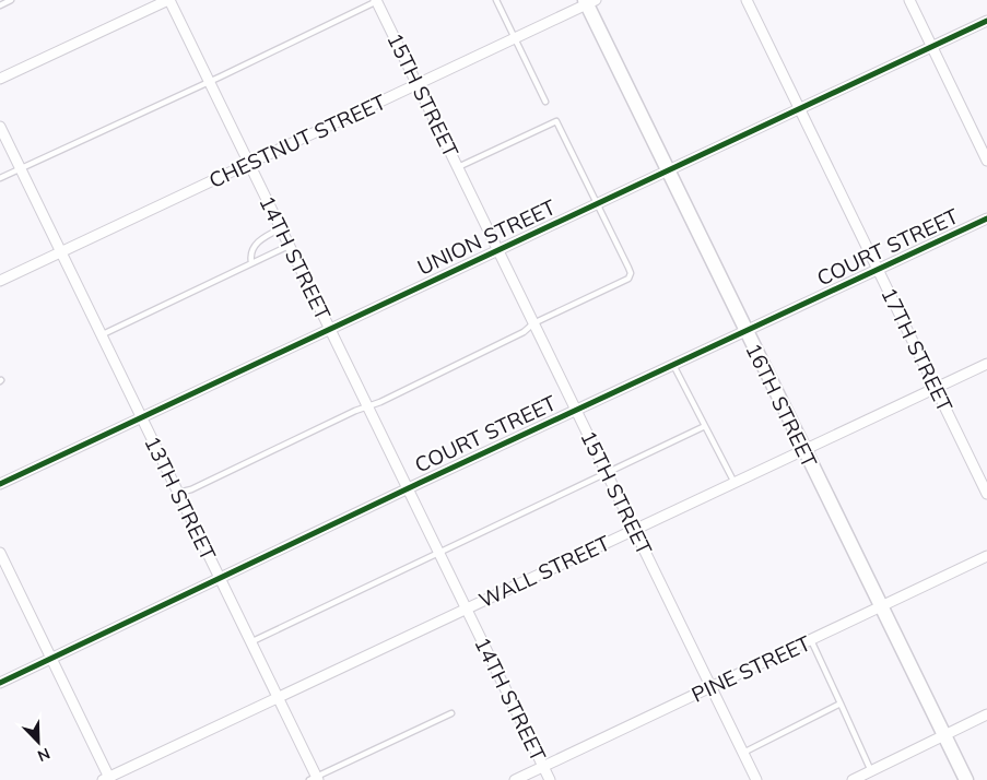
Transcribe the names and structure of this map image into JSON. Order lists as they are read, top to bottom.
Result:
{
  "streets": {
    "street": [
      "15TH STREET",
      "CHESTNUT STREET",
      "UNION STREET",
      "COURT STREET",
      "14TH STREET",
      "17TH STREET",
      "16TH STREET",
      "13TH STREET",
      "WALL STREET",
      "PINE STREET"
    ]
  },
  "crossings": [
    ["15TH STREET", "CHESTNUT STREET"],
    ["15TH STREET", "UNION STREET"],
    ["15TH STREET", "COURT STREET"],
    ["15TH STREET", "WALL STREET"],
    ["15TH STREET", "PINE STREET"],
    ["CHESTNUT STREET", "14TH STREET"],
    ["CHESTNUT STREET", "16TH STREET"],
    ["CHESTNUT STREET", "13TH STREET"],
    ["UNION STREET", "14TH STREET"],
    ["UNION STREET", "17TH STREET"],
    ["UNION STREET", "16TH STREET"],
    ["UNION STREET", "13TH STREET"],
    ["COURT STREET", "14TH STREET"],
    ["COURT STREET", "17TH STREET"],
    ["COURT STREET", "16TH STREET"],
    ["COURT STREET", "13TH STREET"],
    ["14TH STREET", "WALL STREET"],
    ["14TH STREET", "PINE STREET"],
    ["17TH STREET", "WALL STREET"],
    ["16TH STREET", "WALL STREET"],
    ["16TH STREET", "PINE STREET"],
    ["13TH STREET", "WALL STREET"]
  ],
  "north": "bottom right"
}
